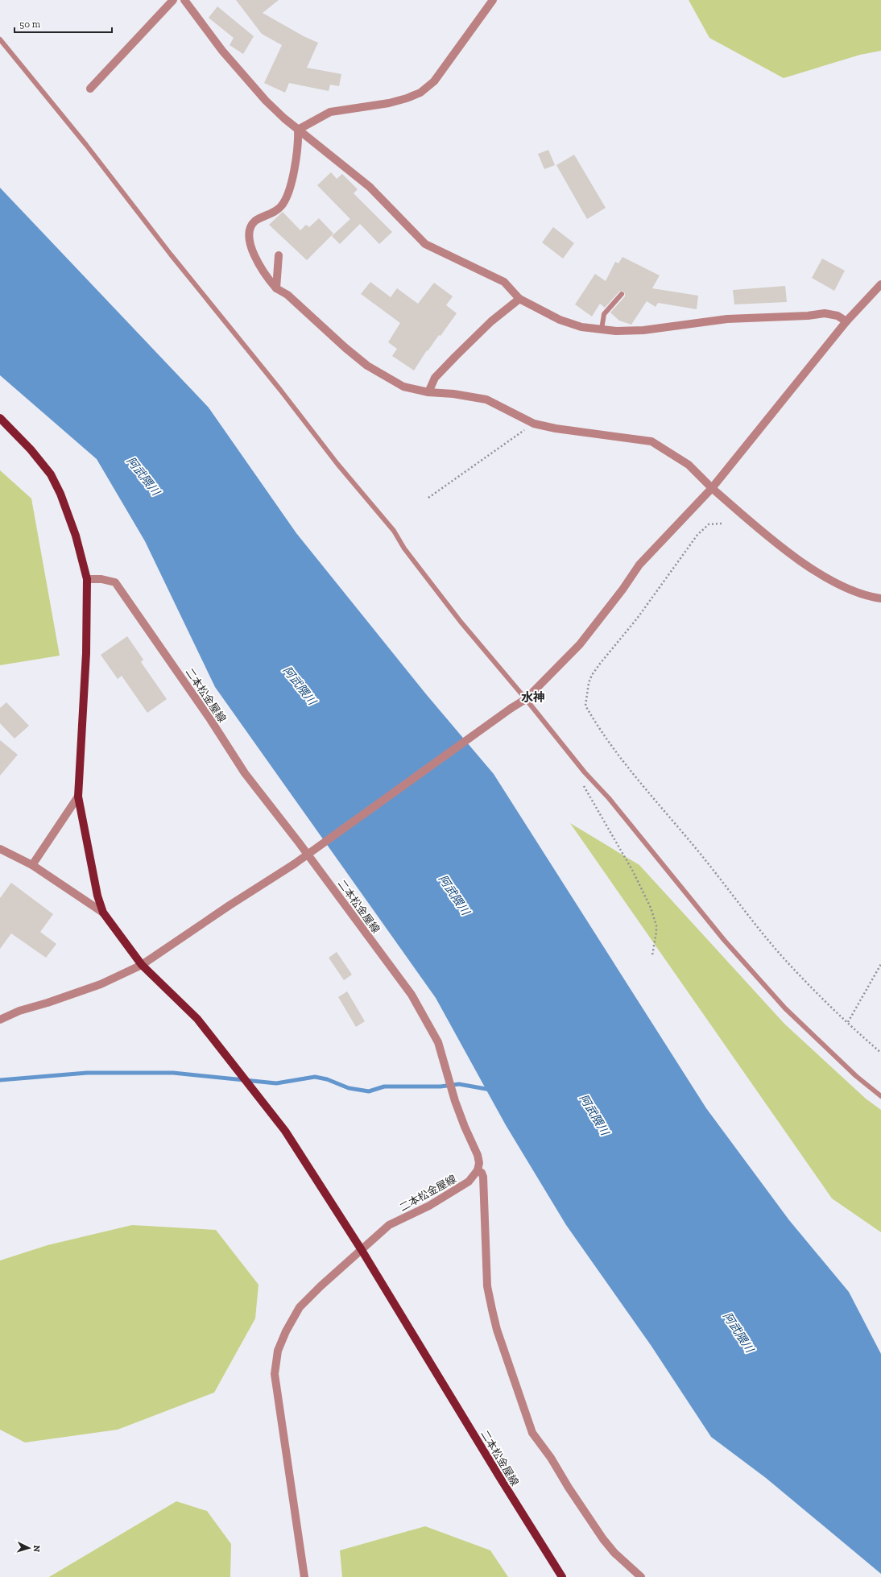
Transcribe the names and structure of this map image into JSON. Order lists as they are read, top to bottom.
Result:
{
  "streets": {
    "main road": ["二本松金屋線"]
  },
  "districts": ["水神"],
  "water": ["阿武隈川"],
  "scale_bar": "50 m",
  "north": "right"
}
